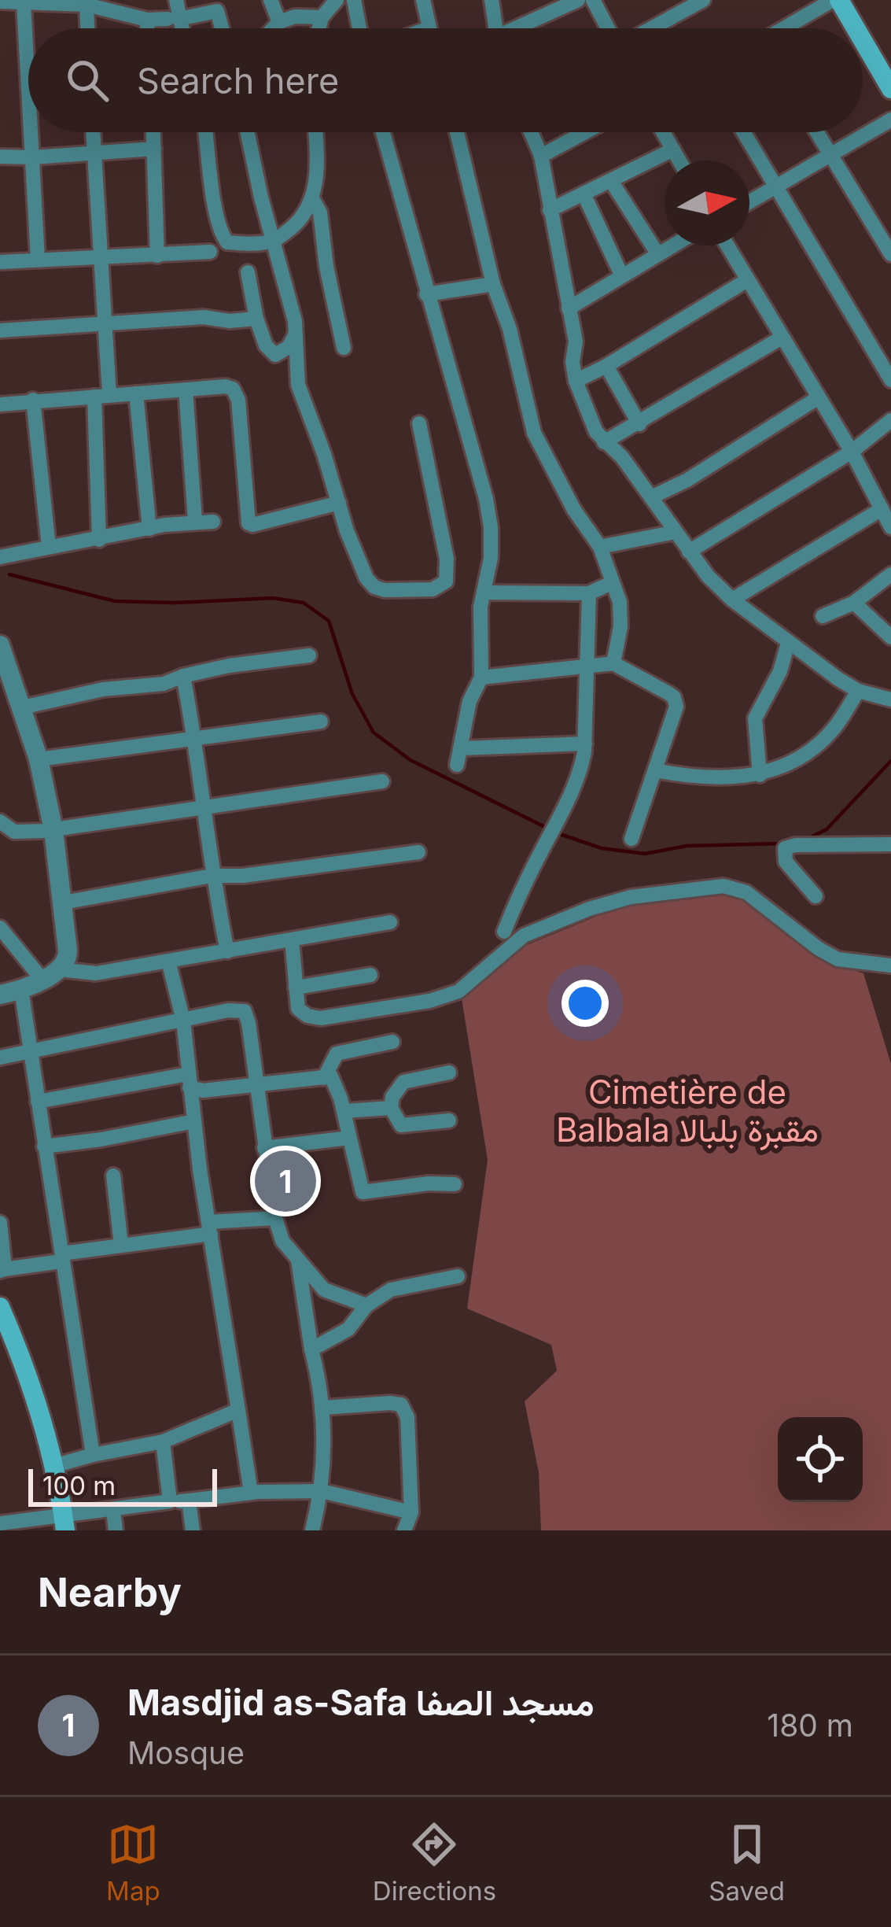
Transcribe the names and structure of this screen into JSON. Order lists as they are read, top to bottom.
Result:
{
  "parks": ["Cimetière de Balbala مقبرة بلبالا"],
  "scale_bar": "100 m",
  "north": "right",
  "page": {
    "search": "Search here",
    "pins": "1",
    "scale": "100 m",
    "heading": "Nearby",
    "list": [
      {
        "mark": "1",
        "name": "Masdjid as-Safa مسجد الصفا",
        "note": "Mosque",
        "value": "180 m"
      }
    ],
    "nav": ["Map", "Directions", "Saved"]
  }
}
